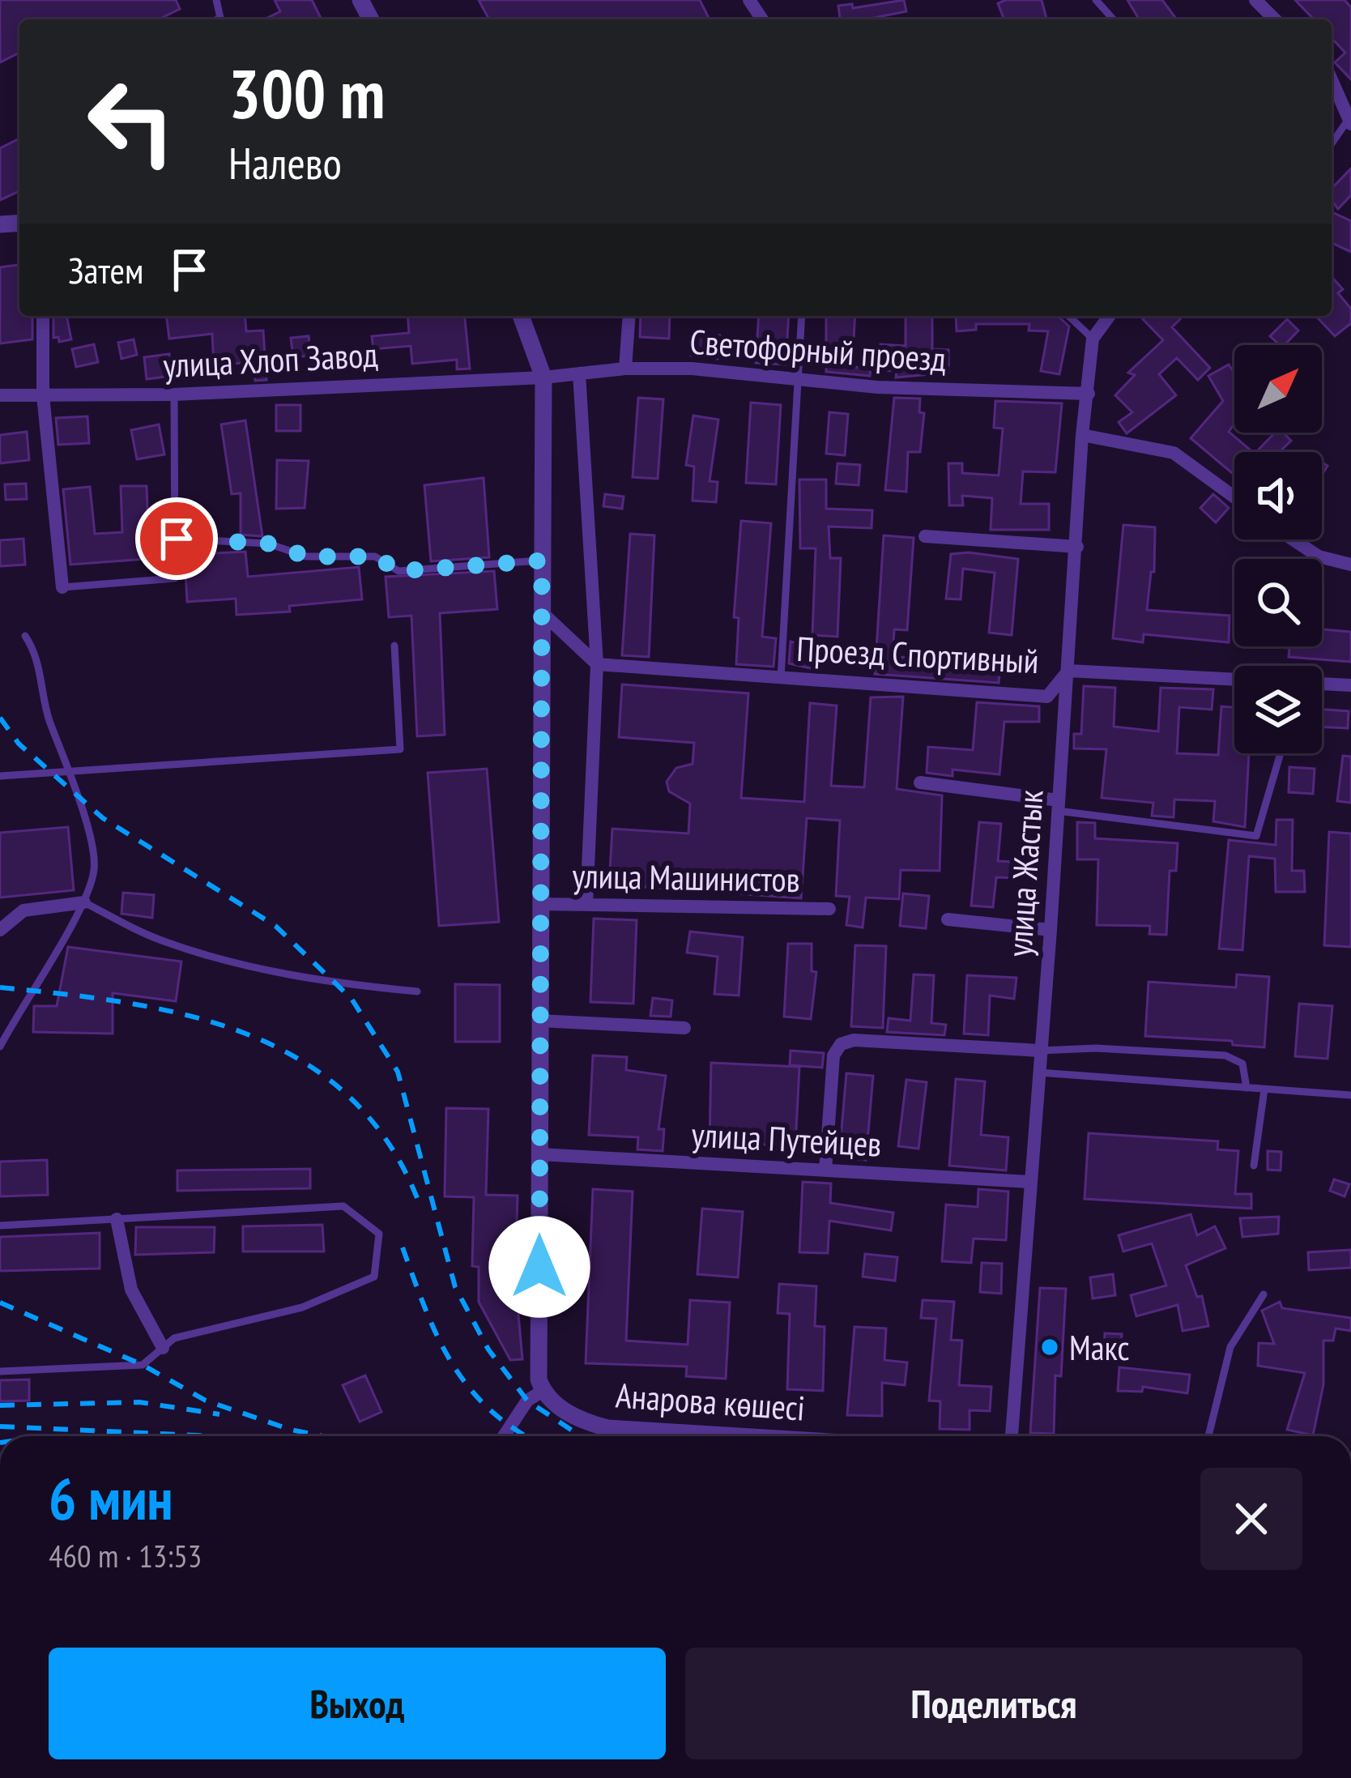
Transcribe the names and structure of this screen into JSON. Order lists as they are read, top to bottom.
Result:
{
  "streets": {
    "street": [
      "Светофорный проезд",
      "улица Хлоп Завод",
      "Проезд Спортивный",
      "улица Жастык",
      "улица Машинистов",
      "улица Путейцев",
      "Анарова көшесі"
    ]
  },
  "crossings": [
    ["Светофорный проезд", "улица Хлоп Завод"],
    ["Светофорный проезд", "улица Жастык"],
    ["Проезд Спортивный", "улица Жастык"],
    ["улица Жастык", "улица Путейцев"]
  ],
  "places": ["Макс"],
  "north": "top right",
  "page": {
    "turn": ["300 m", "Налево"],
    "then": "Затем",
    "heading": ["6 мин", "460 m · 13:53"],
    "buttons": ["Выход", "Поделиться"]
  }
}
